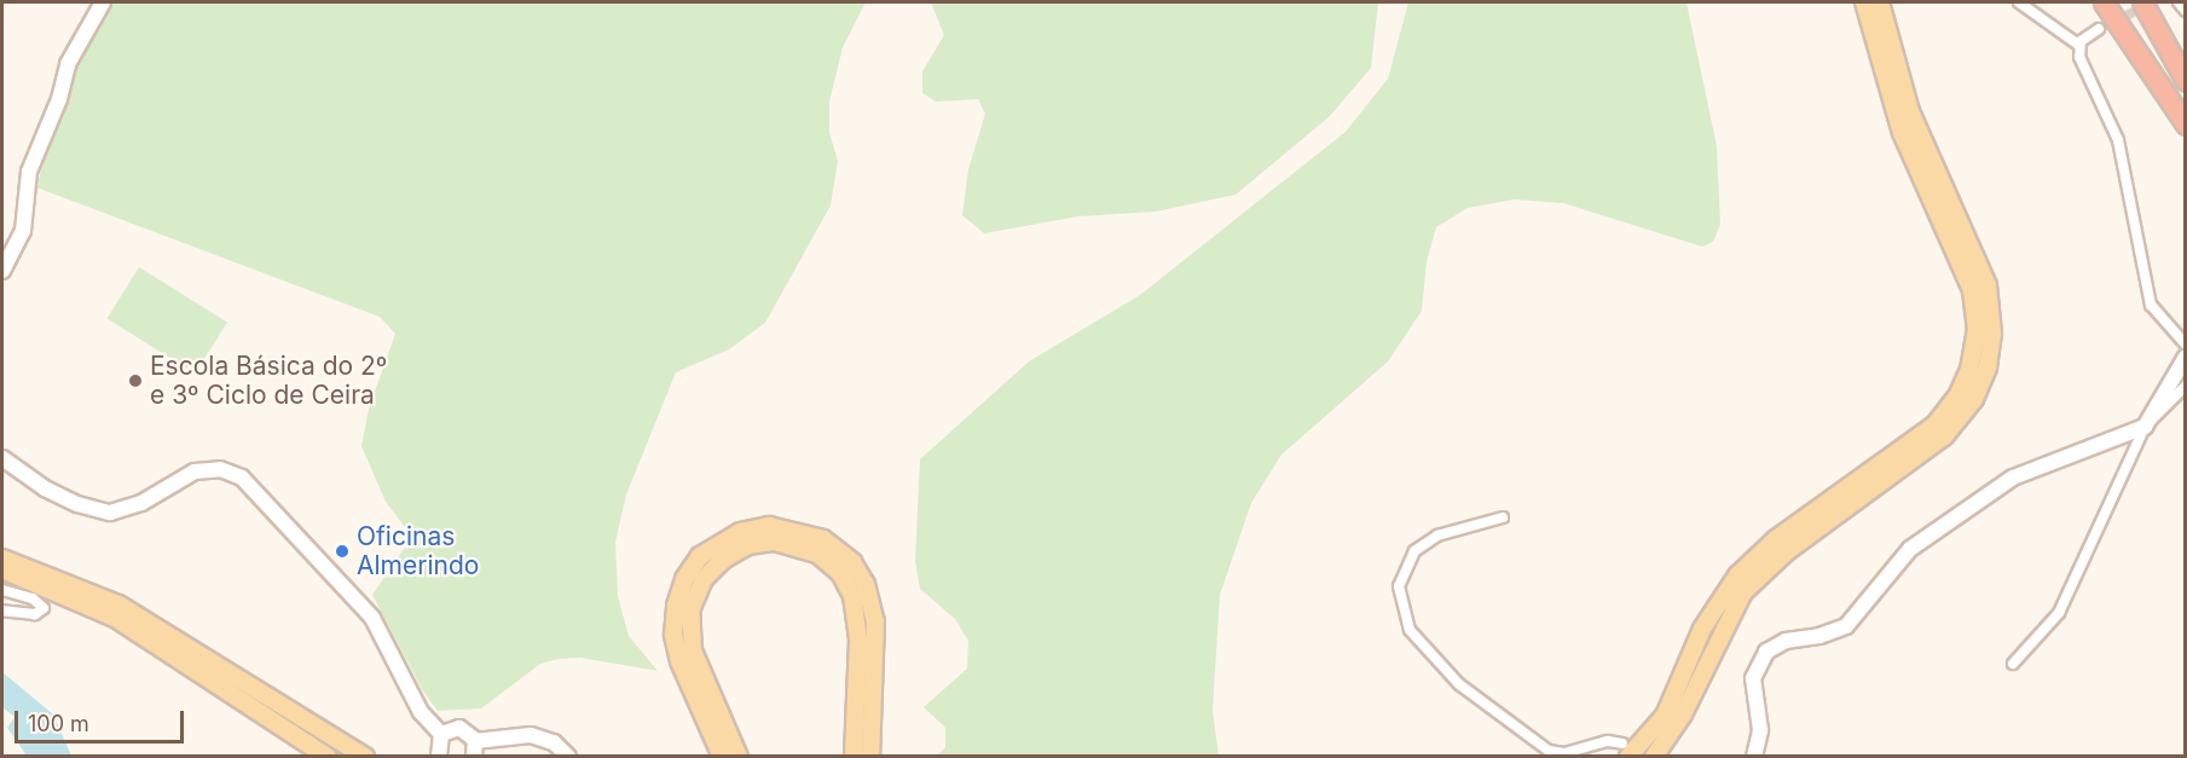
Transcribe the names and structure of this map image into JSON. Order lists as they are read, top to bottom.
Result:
{
  "places": ["Escola Básica do 2º e 3º Ciclo de Ceira", "Oficinas Almerindo"],
  "scale_bar": "100 m"
}
